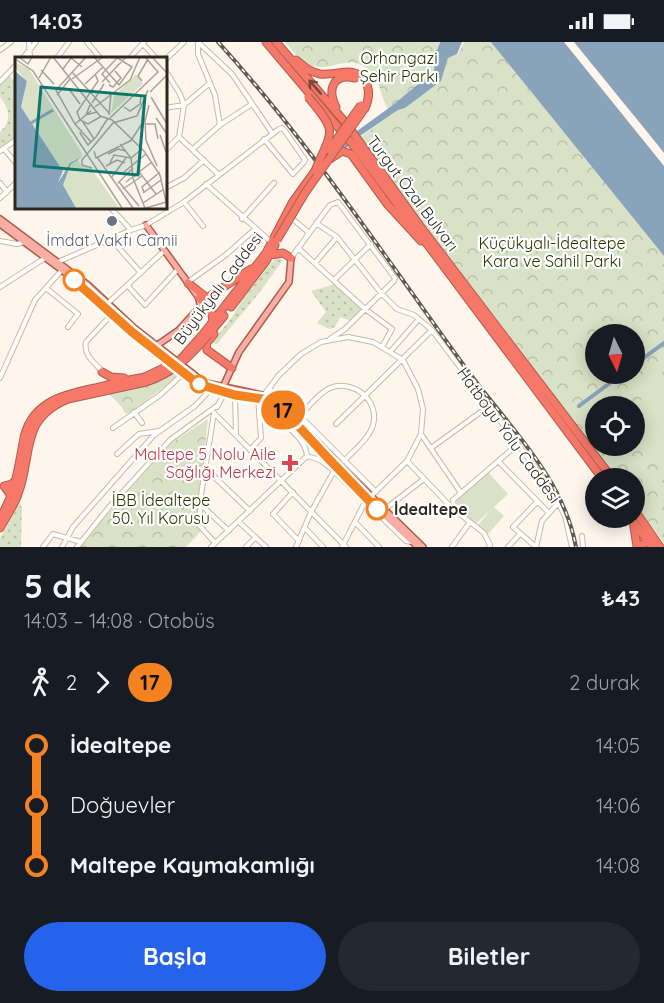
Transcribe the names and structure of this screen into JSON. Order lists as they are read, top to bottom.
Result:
{
  "streets": {
    "highway": ["Turgut Özal Bulvarı", "Büyükyalı Caddesi"],
    "street": ["Hatboyu Yolu Caddesi"]
  },
  "parks": ["Orhangazi Şehir Parkı", "Küçükyalı-İdealtepe Kara ve Sahil Parkı", "İBB İdealtepe 50. Yıl Korusu"],
  "places": {
    "other": ["İmdat Vakfı Camii", "İdealtepe"],
    "health": ["Maltepe 5 Nolu Aile Sağlığı Merkezi"]
  },
  "lines": ["bus line 17"],
  "north": "bottom",
  "page": {
    "status": "14:03",
    "on_map": "17",
    "heading": ["5 dk", "14:03 – 14:08 · Otobüs", "₺43"],
    "legs": ["2", "17", "2 durak"],
    "list": [
      {
        "name": "İdealtepe",
        "value": "14:05"
      },
      {
        "name": "Doğuevler",
        "value": "14:06"
      },
      {
        "name": "Maltepe Kaymakamlığı",
        "value": "14:08"
      }
    ],
    "buttons": ["Başla", "Biletler"]
  }
}
